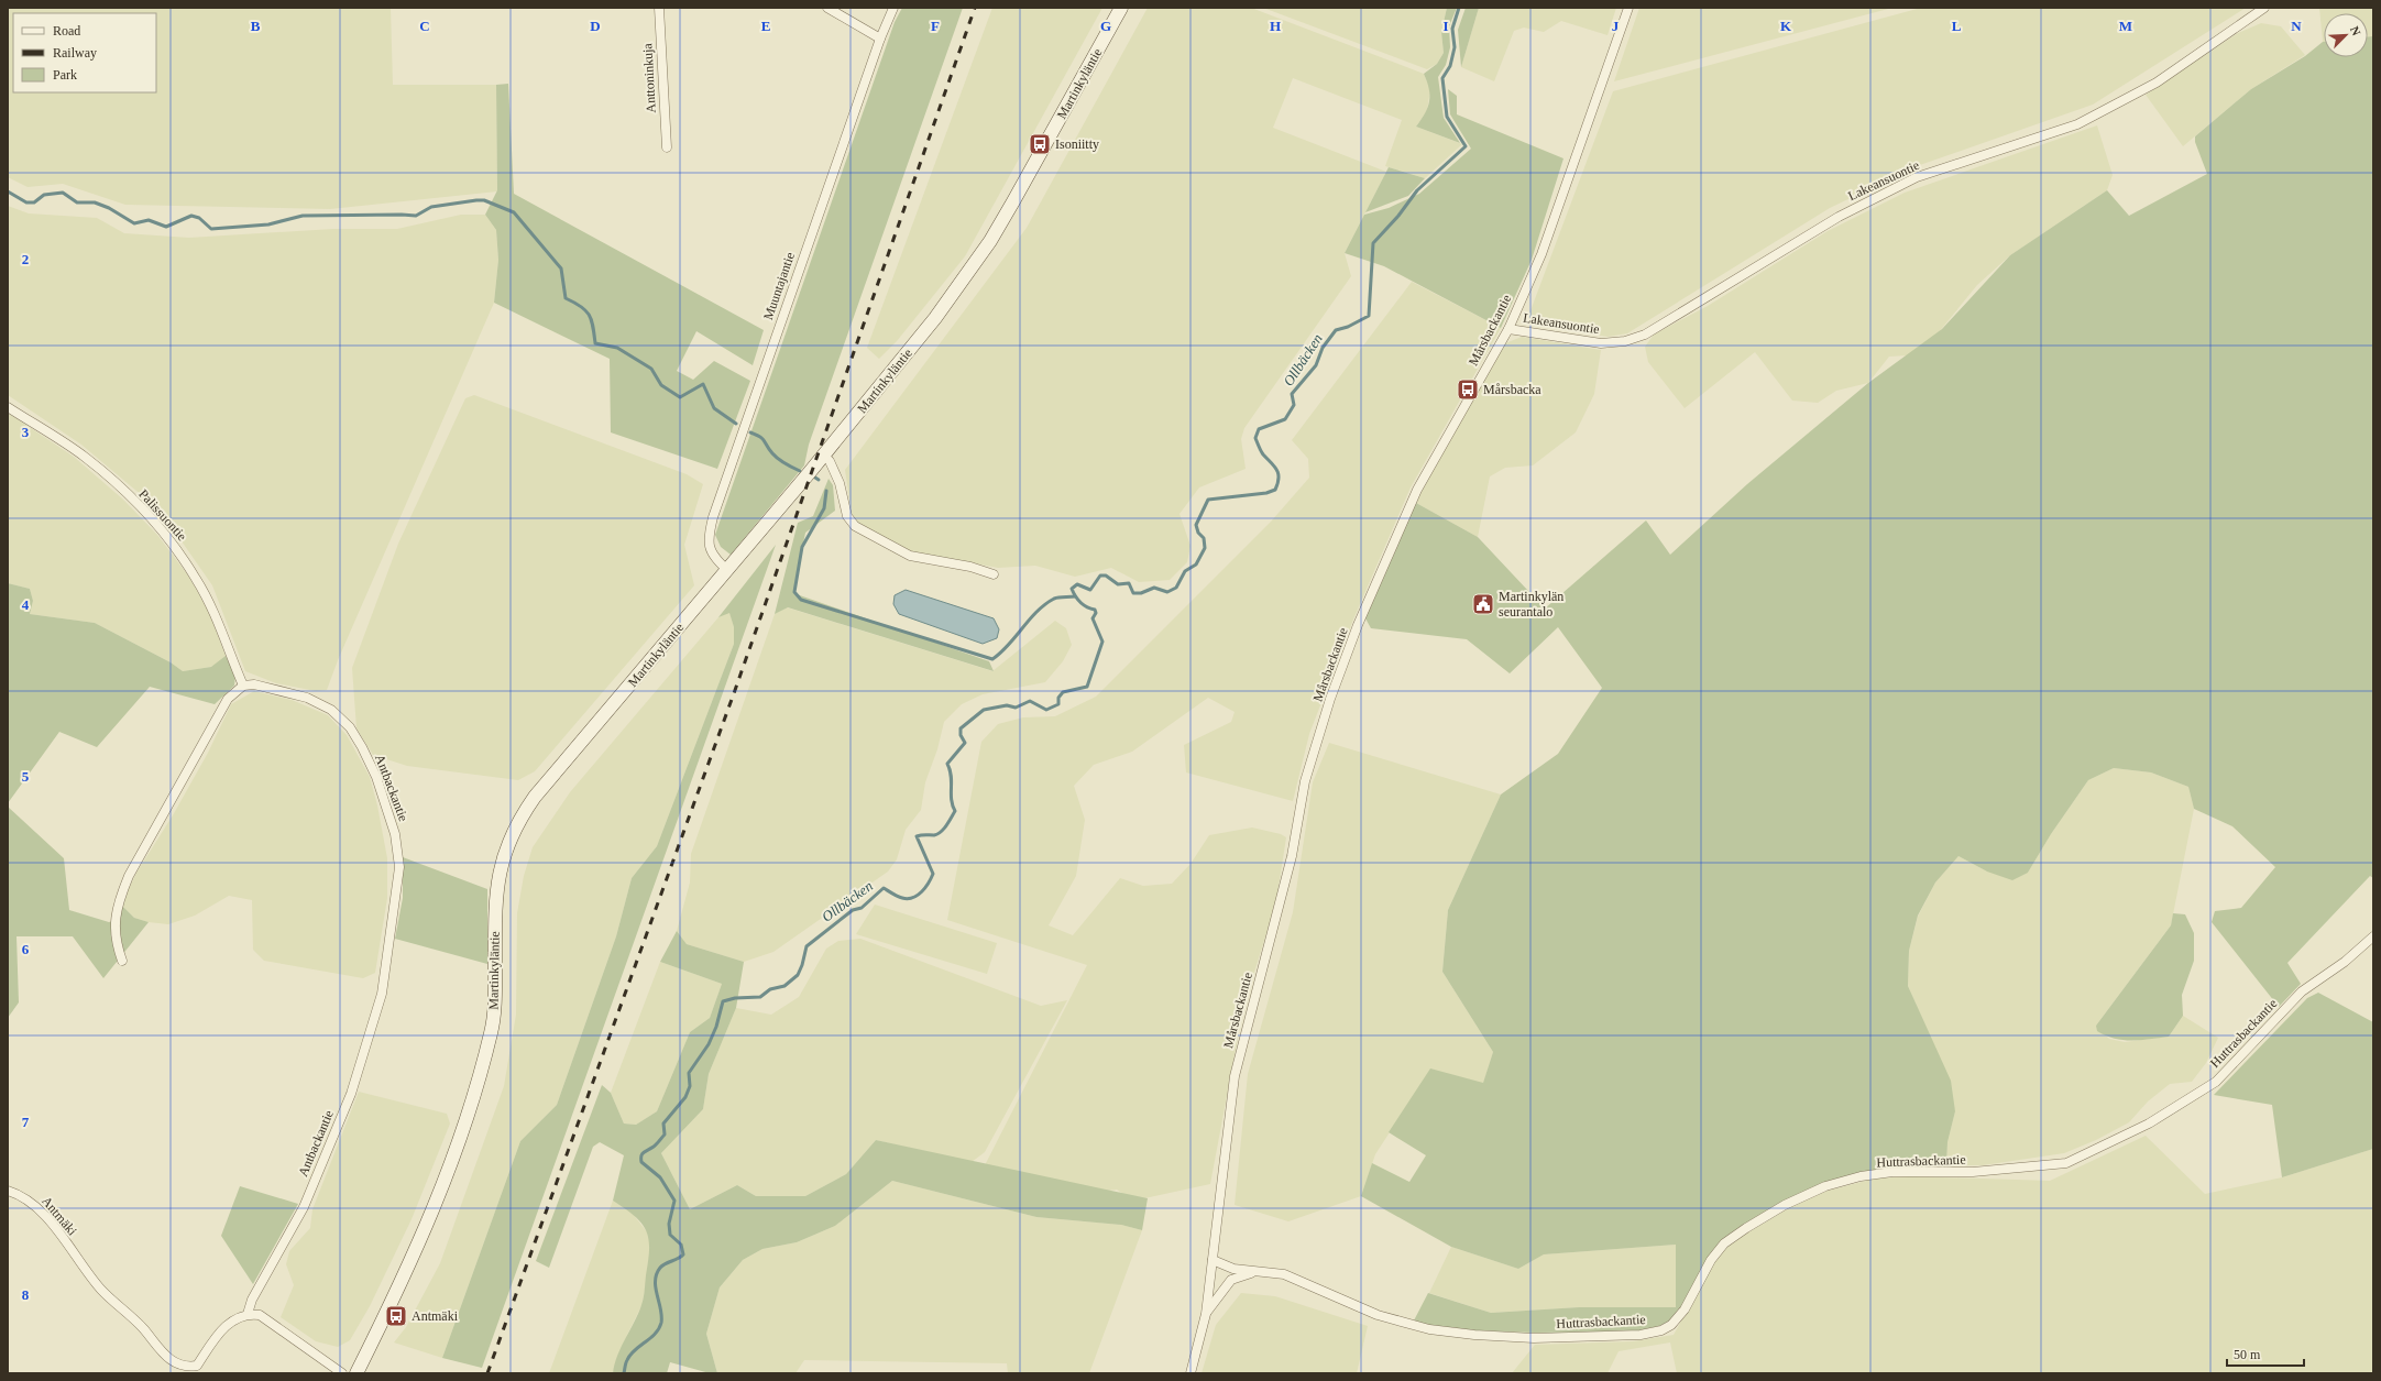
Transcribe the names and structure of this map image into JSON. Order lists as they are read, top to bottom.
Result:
{
  "streets": {
    "street": [
      "Anttoninkuja",
      "Martinkyläntie",
      "Lakeansuontie",
      "Muuntajantie",
      "Mårsbackantie",
      "Palissuontie",
      "Antbackantie",
      "Huttrasbackantie",
      "Antmäki"
    ]
  },
  "crossings": [
    ["Martinkyläntie", "Muuntajantie"],
    ["Lakeansuontie", "Mårsbackantie"],
    ["Mårsbackantie", "Huttrasbackantie"],
    ["Palissuontie", "Antbackantie"],
    ["Antbackantie", "Antmäki"]
  ],
  "water": ["Ollbäcken"],
  "places": {
    "bus stop": ["Isoniitty", "Mårsbacka", "Antmäki"],
    "public building": ["Martinkylän seurantalo"]
  },
  "legend": ["Road", "Railway", "Park"],
  "scale_bar": "50 m",
  "north": "top right",
  "grid": {
    "columns": [
      "B",
      "C",
      "D",
      "E",
      "F",
      "G",
      "H",
      "I",
      "J",
      "K",
      "L",
      "M",
      "N"
    ],
    "rows": [
      "2",
      "3",
      "4",
      "5",
      "6",
      "7",
      "8"
    ]
  }
}
